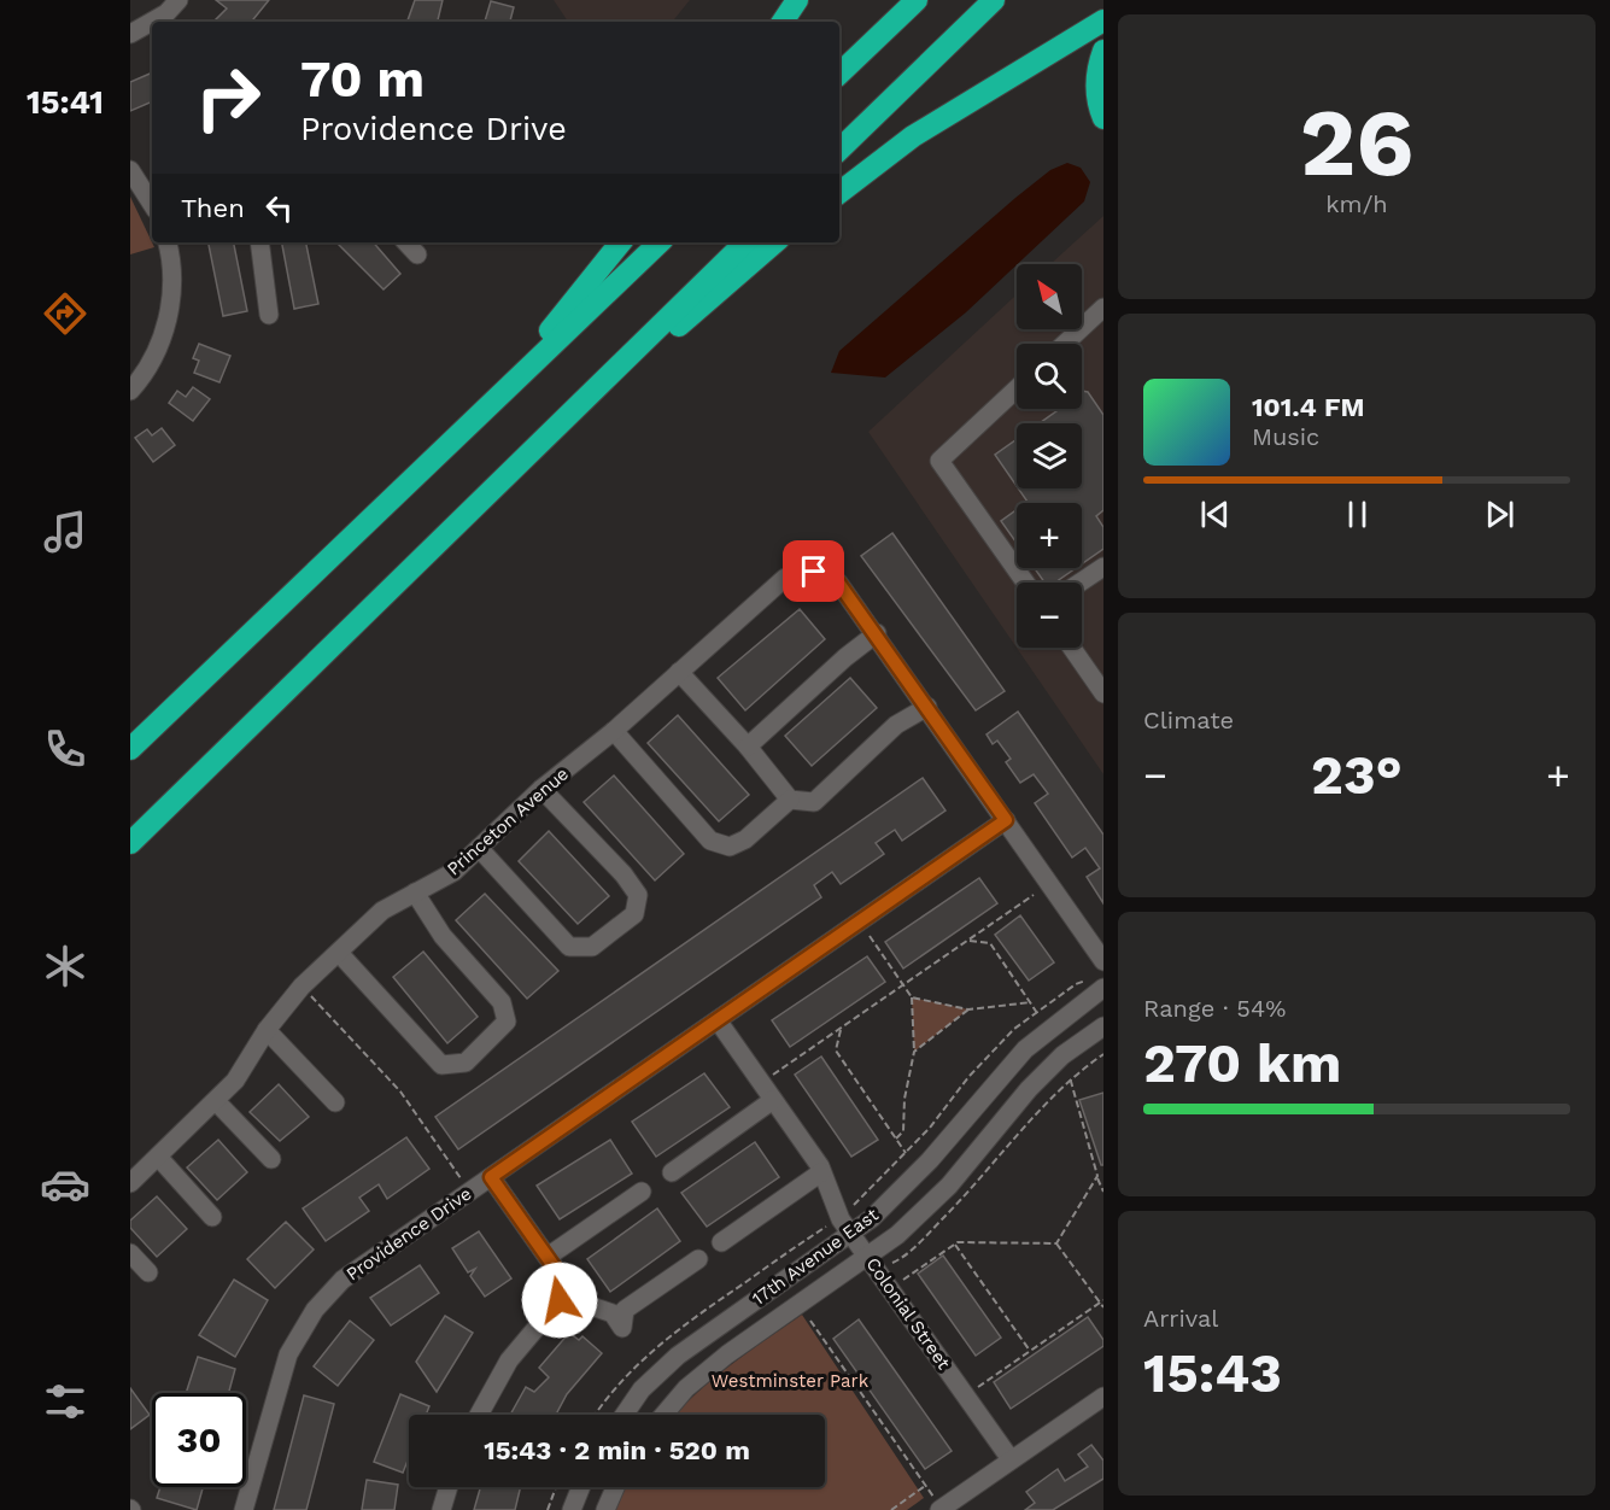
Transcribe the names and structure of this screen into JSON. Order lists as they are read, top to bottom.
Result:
{
  "streets": {
    "street": [
      "Princeton Avenue",
      "Providence Drive",
      "17th Avenue East",
      "Colonial Street"
    ]
  },
  "crossings": [
    ["Providence Drive", "Colonial Street"],
    ["17th Avenue East", "Colonial Street"]
  ],
  "parks": ["Westminster Park"],
  "north": "top left",
  "page": {
    "tabs": "15:41",
    "tile": [
      ["26", "km/h"],
      "Climate",
      ["Range · 54%", "270 km"],
      ["Arrival", "15:43"]
    ],
    "turn": ["70 m", "Providence Drive"],
    "then": "Then",
    "map_buttons": ["+", "−"],
    "song": ["101.4 FM", "Music"],
    "heat": ["−", "23°", "+"],
    "limit": "30",
    "trip": "15:43 · 2 min · 520 m"
  }
}
